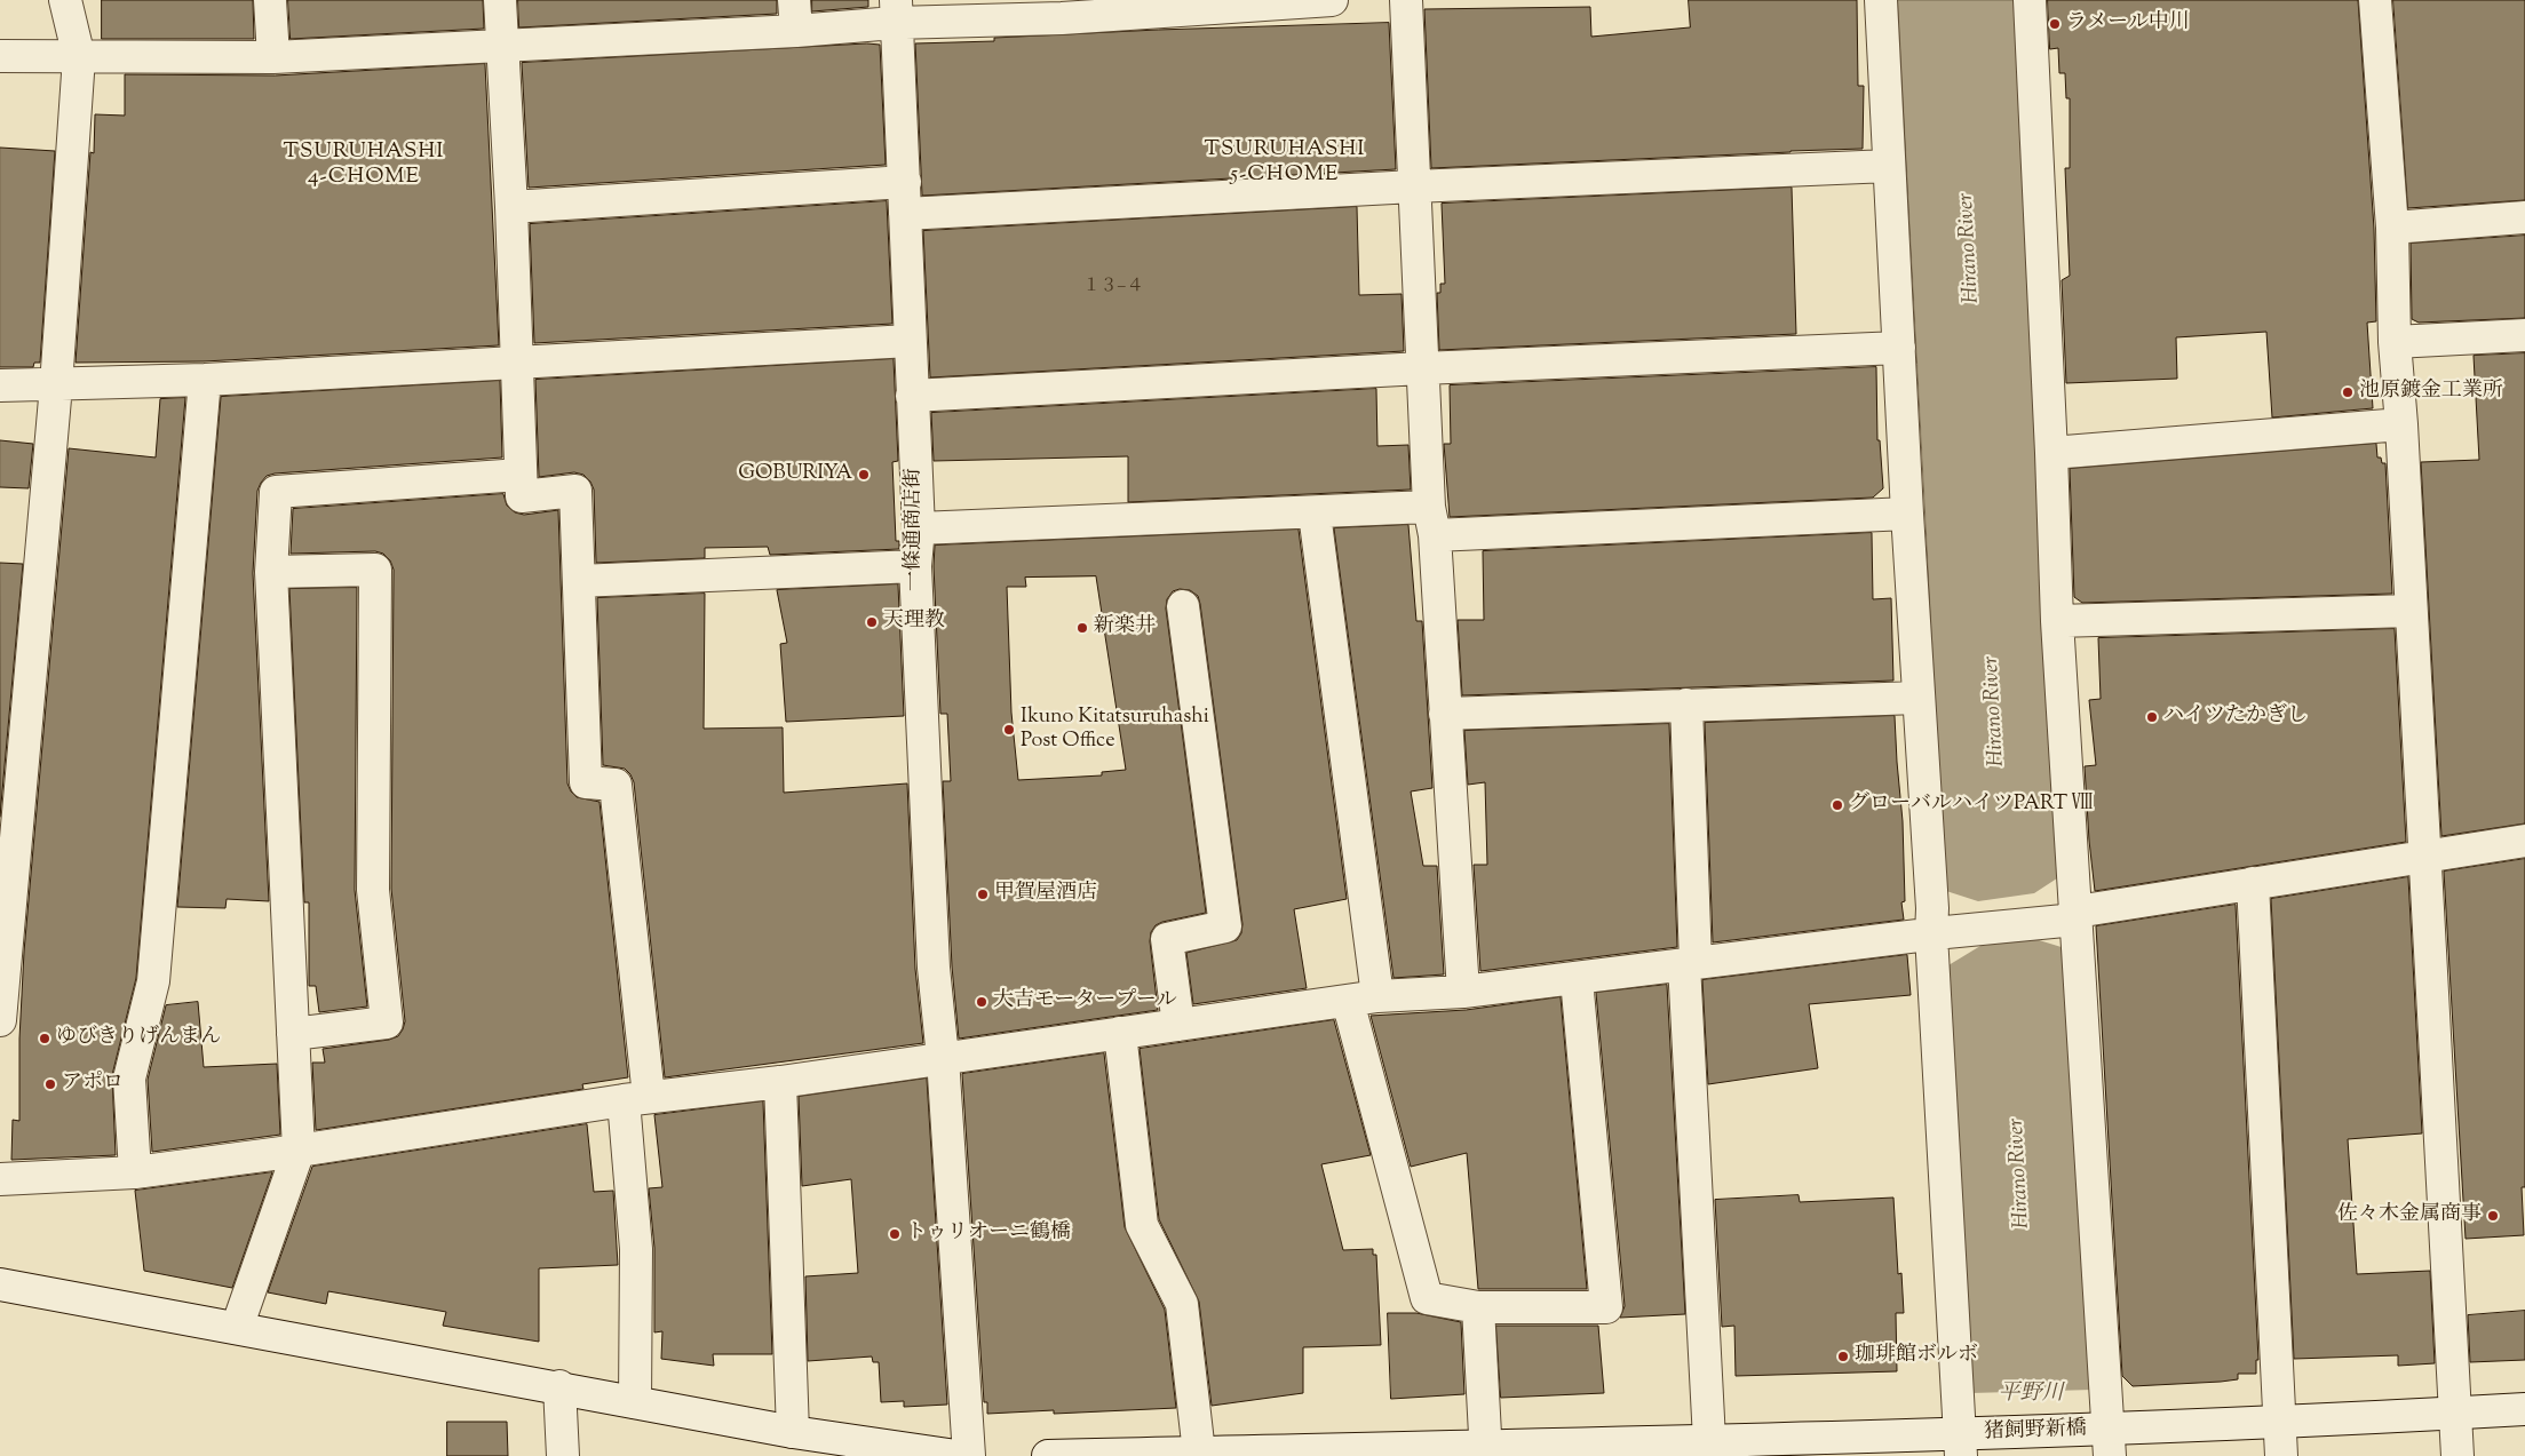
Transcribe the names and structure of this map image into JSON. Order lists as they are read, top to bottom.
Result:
{
  "streets": {
    "street": ["一條通商店街", "猪飼野新橋"]
  },
  "districts": ["TSURUHASHI 5-CHOME", "TSURUHASHI 4-CHOME"],
  "water": ["Hirano River", "平野川"],
  "places": [
    "ラメール中川",
    "池原鍍金工業所",
    "GOBURIYA",
    "天理教",
    "新楽井",
    "ハイツたかぎし",
    "Ikuno Kitatsuruhashi Post Office",
    "グローバルハイツPART Ⅷ",
    "甲賀屋酒店",
    "大吉モータープール",
    "ゆびきりげんまん",
    "アポロ",
    "佐々木金属商事",
    "トゥリオーニ鶴橋",
    "珈琲館ボルボ"
  ],
  "house_numbers": ["１３−４"]
}
